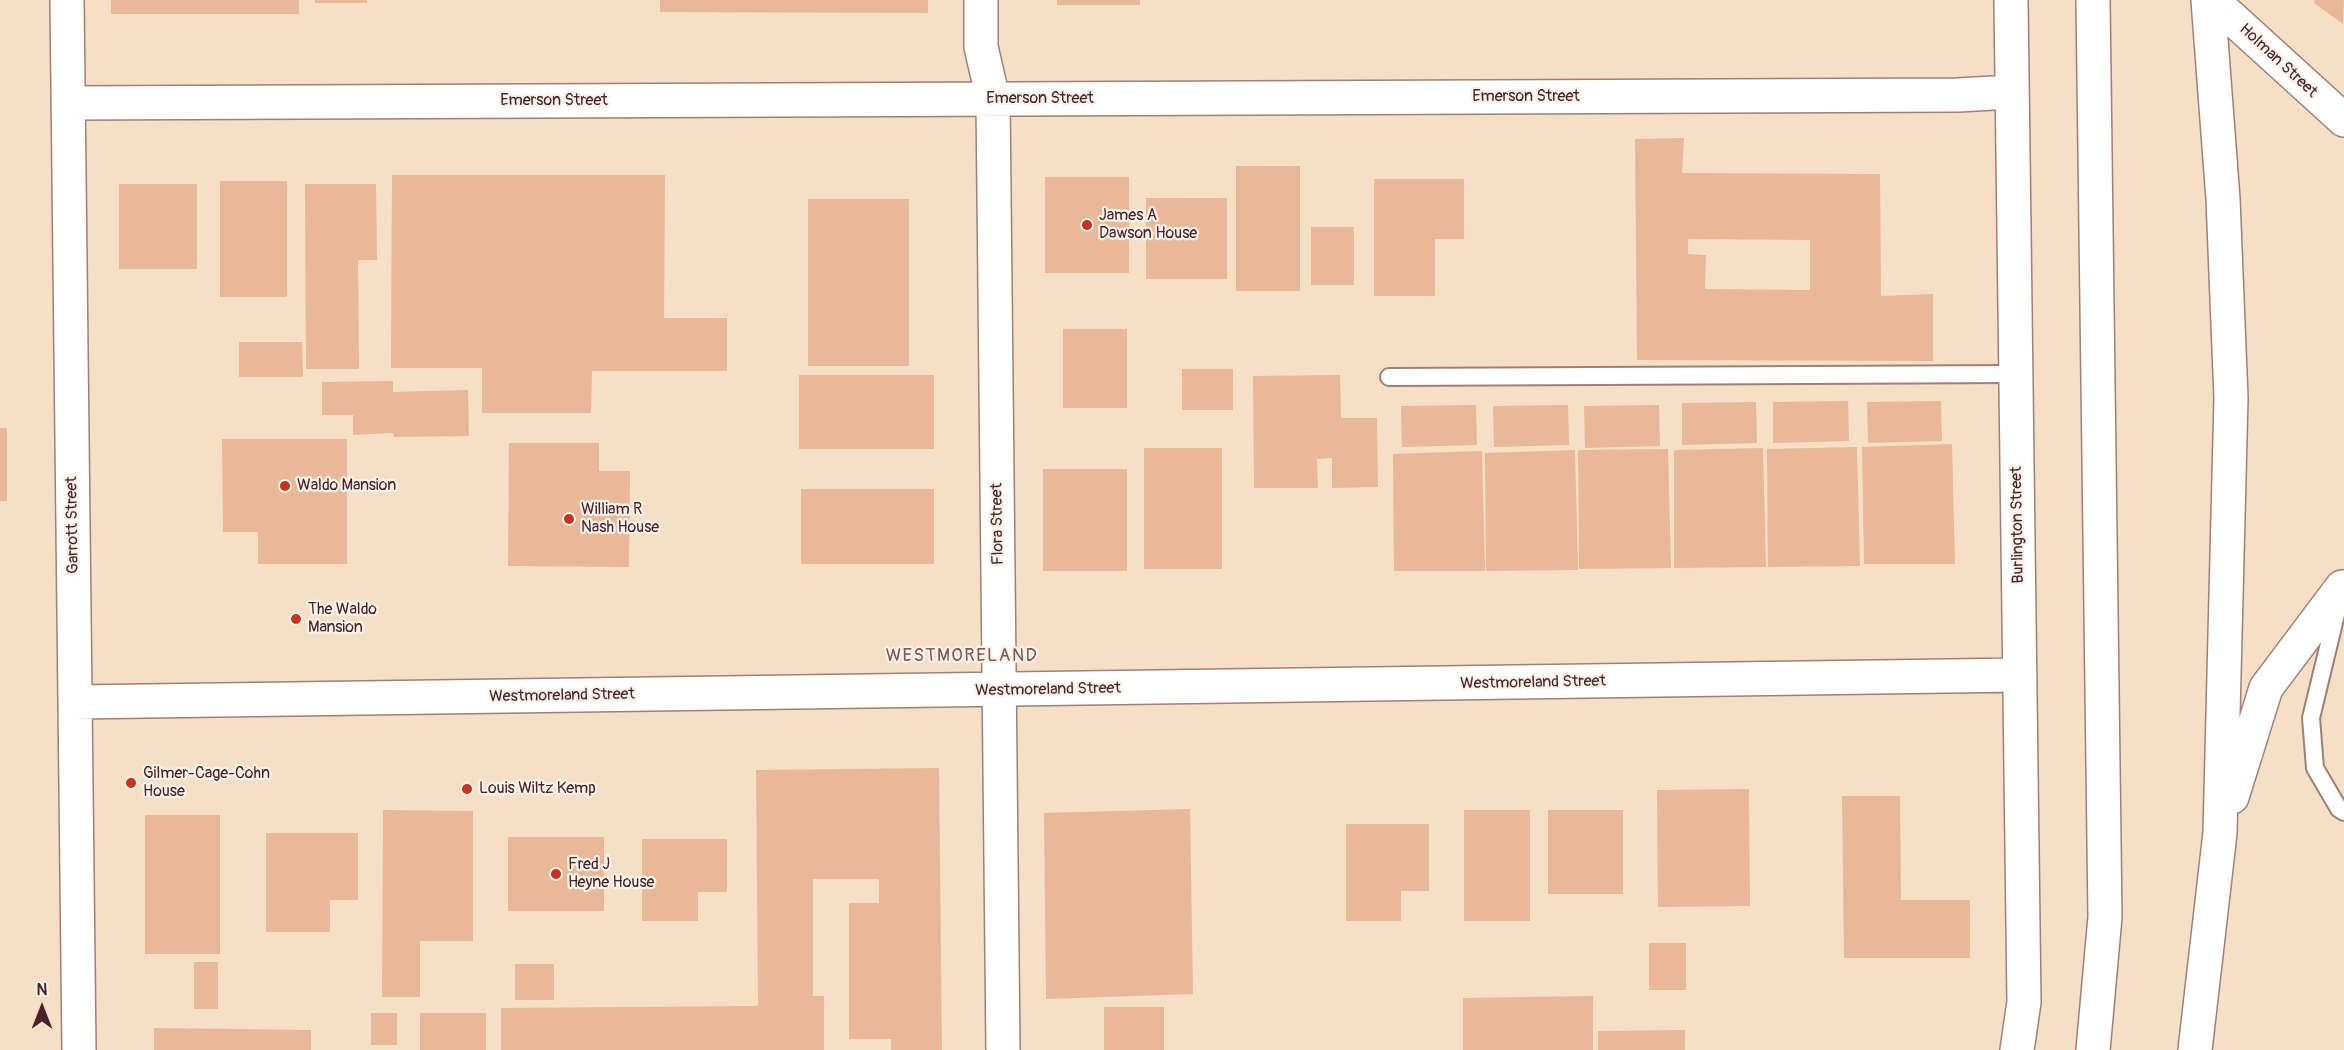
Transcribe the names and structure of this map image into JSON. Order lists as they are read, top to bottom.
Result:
{
  "streets": {
    "main road": [
      "Holman Street",
      "Emerson Street",
      "Flora Street",
      "Garrott Street",
      "Burlington Street",
      "Westmoreland Street"
    ]
  },
  "crossings": [
    ["Emerson Street", "Flora Street"],
    ["Emerson Street", "Garrott Street"],
    ["Emerson Street", "Burlington Street"],
    ["Flora Street", "Westmoreland Street"],
    ["Garrott Street", "Westmoreland Street"],
    ["Burlington Street", "Westmoreland Street"]
  ],
  "districts": ["WESTMORELAND"],
  "places": [
    "James A Dawson House",
    "Waldo Mansion",
    "William R Nash House",
    "The Waldo Mansion",
    "Gilmer-Cage-Cohn House",
    "Louis Wiltz Kemp",
    "Fred J Heyne House"
  ],
  "north": "top"
}
